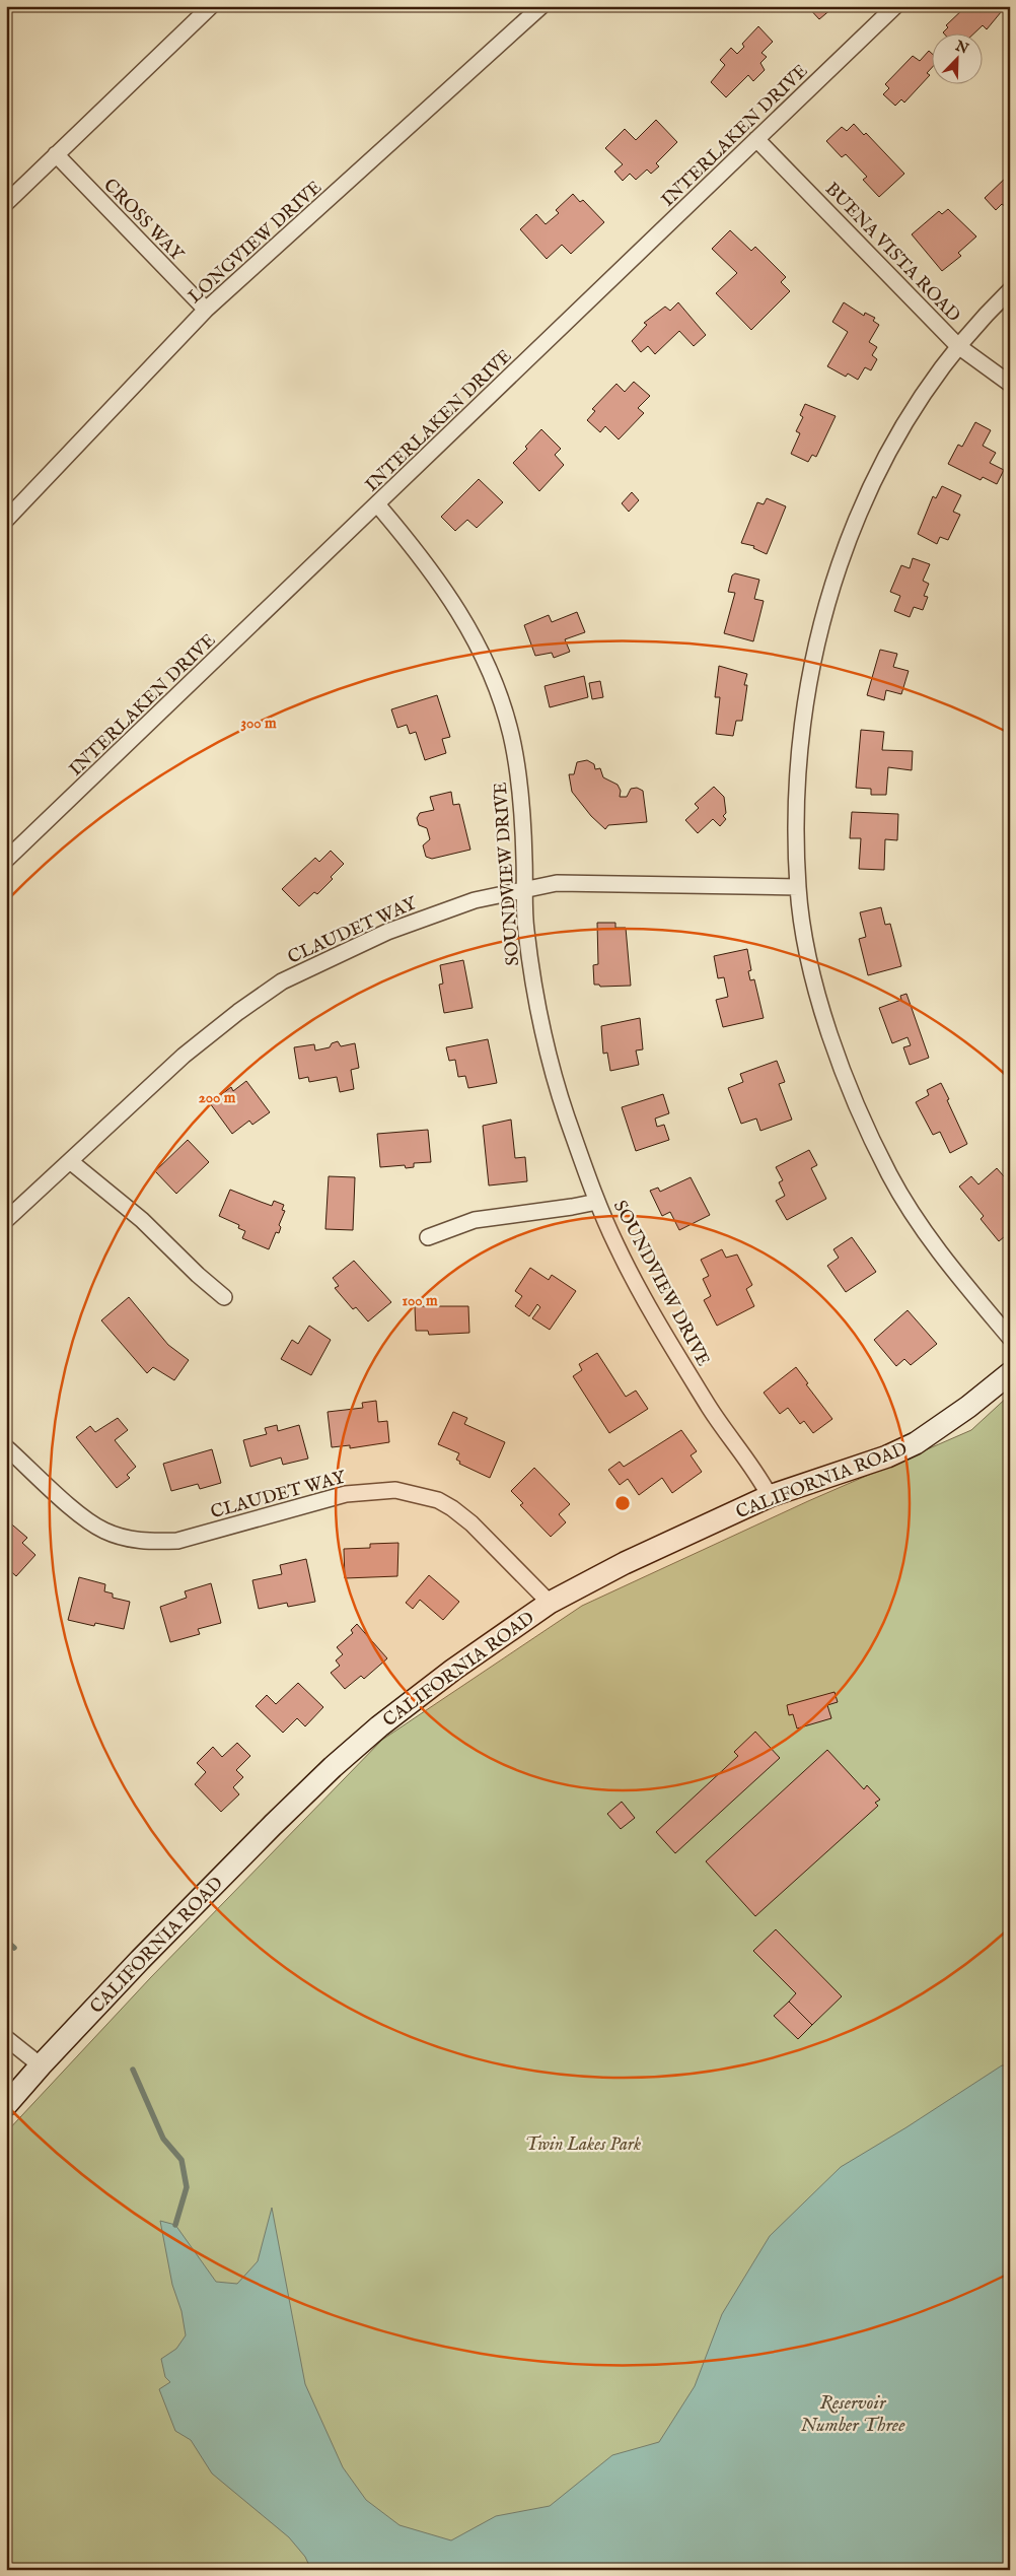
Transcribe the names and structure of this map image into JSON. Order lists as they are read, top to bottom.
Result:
{
  "streets": {
    "main road": ["CALIFORNIA ROAD"],
    "street": [
      "INTERLAKEN DRIVE",
      "CROSS WAY",
      "LONGVIEW DRIVE",
      "BUENA VISTA ROAD",
      "SOUNDVIEW DRIVE",
      "CLAUDET WAY"
    ]
  },
  "crossings": [
    ["INTERLAKEN DRIVE", "BUENA VISTA ROAD"],
    ["INTERLAKEN DRIVE", "SOUNDVIEW DRIVE"],
    ["CROSS WAY", "LONGVIEW DRIVE"],
    ["SOUNDVIEW DRIVE", "CLAUDET WAY"],
    ["SOUNDVIEW DRIVE", "CALIFORNIA ROAD"],
    ["CLAUDET WAY", "CALIFORNIA ROAD"]
  ],
  "water": ["Reservoir Number Three"],
  "parks": ["Twin Lakes Park"],
  "north": "top right",
  "rings": ["300 m", "200 m", "100 m"]
}
